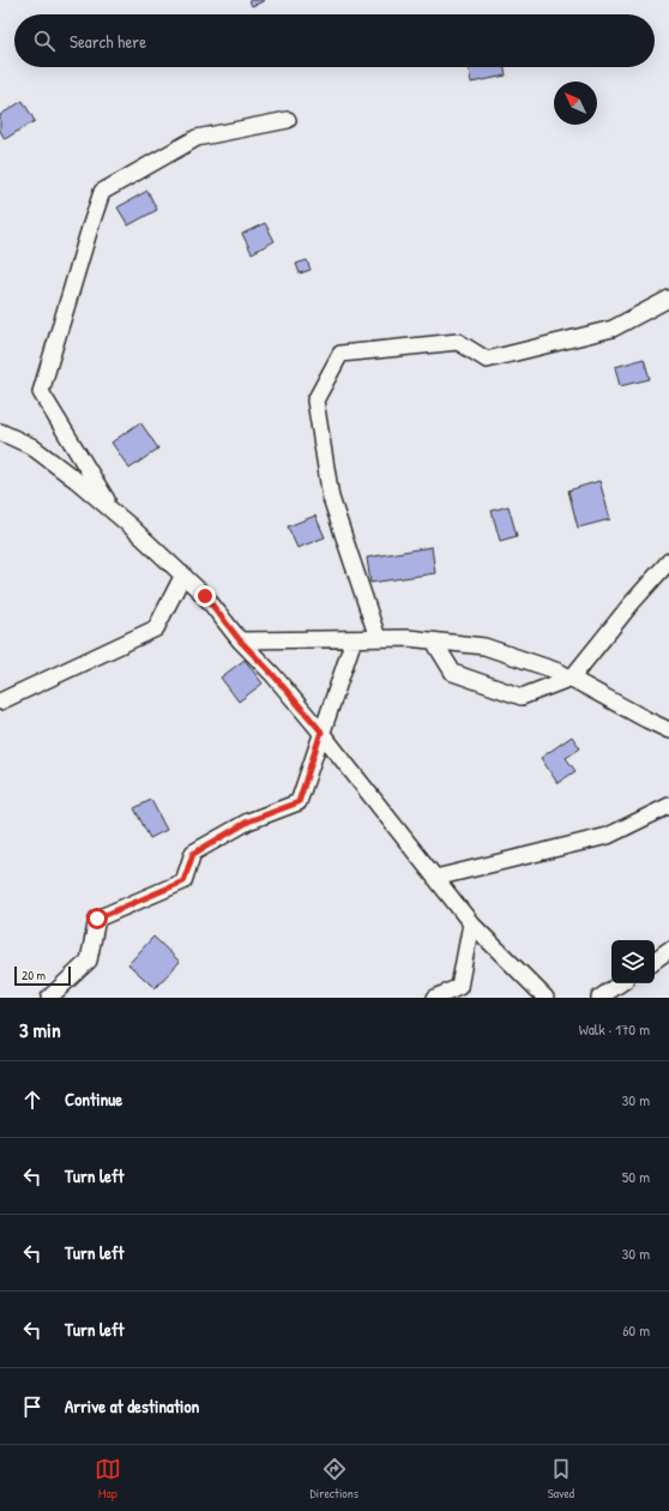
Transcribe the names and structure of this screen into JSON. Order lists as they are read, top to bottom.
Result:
{
  "scale_bar": "20 m",
  "north": "top left",
  "page": {
    "search": "Search here",
    "scale": "20 m",
    "heading": ["3 min", "Walk · 170 m"],
    "list": [
      ["Continue", "30 m"],
      ["Turn left", "50 m"],
      ["Turn left", "30 m"],
      ["Turn left", "60 m"],
      "Arrive at destination"
    ],
    "nav": ["Map", "Directions", "Saved"]
  }
}
